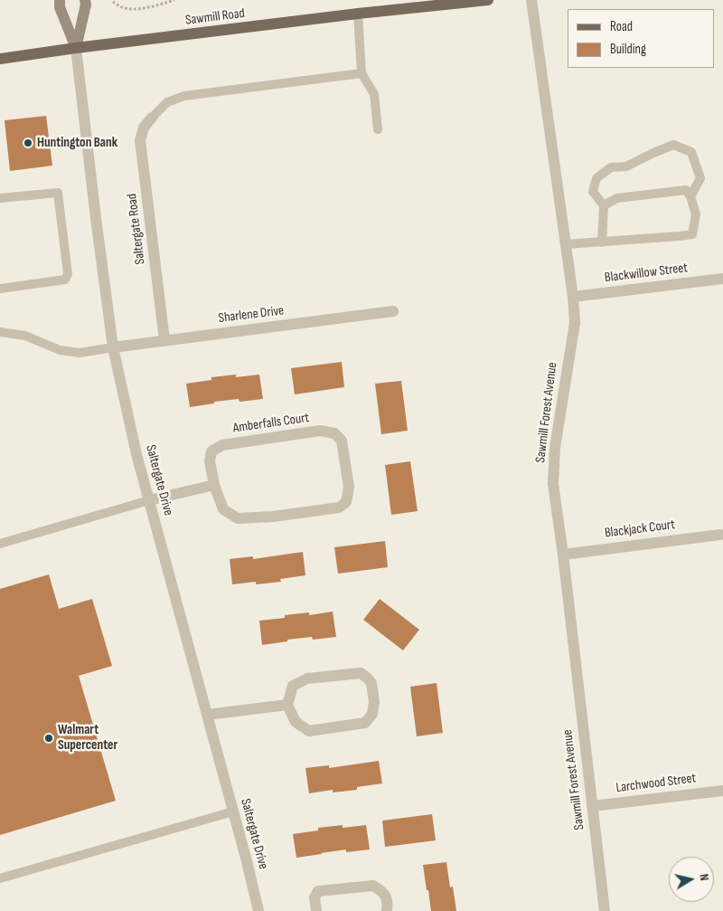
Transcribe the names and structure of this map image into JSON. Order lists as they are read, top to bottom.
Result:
{
  "streets": {
    "main road": ["Sawmill Road"],
    "street": [
      "Saltergate Road",
      "Blackwillow Street",
      "Sharlene Drive",
      "Sawmill Forest Avenue",
      "Amberfalls Court",
      "Saltergate Drive",
      "Blackjack Court",
      "Larchwood Street"
    ]
  },
  "crossings": [
    ["Sawmill Road", "Saltergate Drive"],
    ["Saltergate Road", "Sharlene Drive"],
    ["Blackwillow Street", "Sawmill Forest Avenue"],
    ["Sharlene Drive", "Saltergate Drive"],
    ["Sawmill Forest Avenue", "Blackjack Court"],
    ["Sawmill Forest Avenue", "Larchwood Street"]
  ],
  "places": ["Huntington Bank", "Walmart Supercenter"],
  "legend": ["Road", "Building"],
  "north": "right"
}
